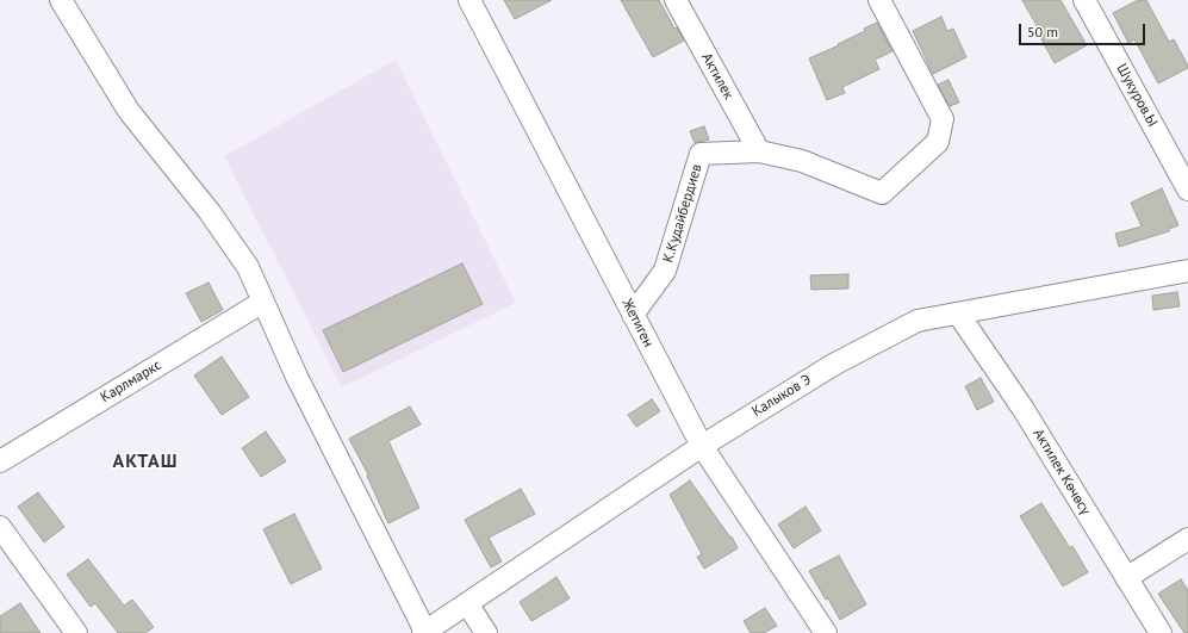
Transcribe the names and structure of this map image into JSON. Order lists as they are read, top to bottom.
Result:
{
  "streets": {
    "street": [
      "Актилек",
      "Шукуров.Ы",
      "К.Кудайбердиев",
      "Жетиген",
      "Карлмаркс",
      "Калыков Э",
      "Актилек Көчөсү"
    ]
  },
  "crossings": [
    ["Актилек", "К.Кудайбердиев"],
    ["К.Кудайбердиев", "Жетиген"],
    ["Жетиген", "Калыков Э"],
    ["Калыков Э", "Актилек Көчөсү"]
  ],
  "districts": ["АКТАШ"],
  "scale_bar": "50 m"
}
